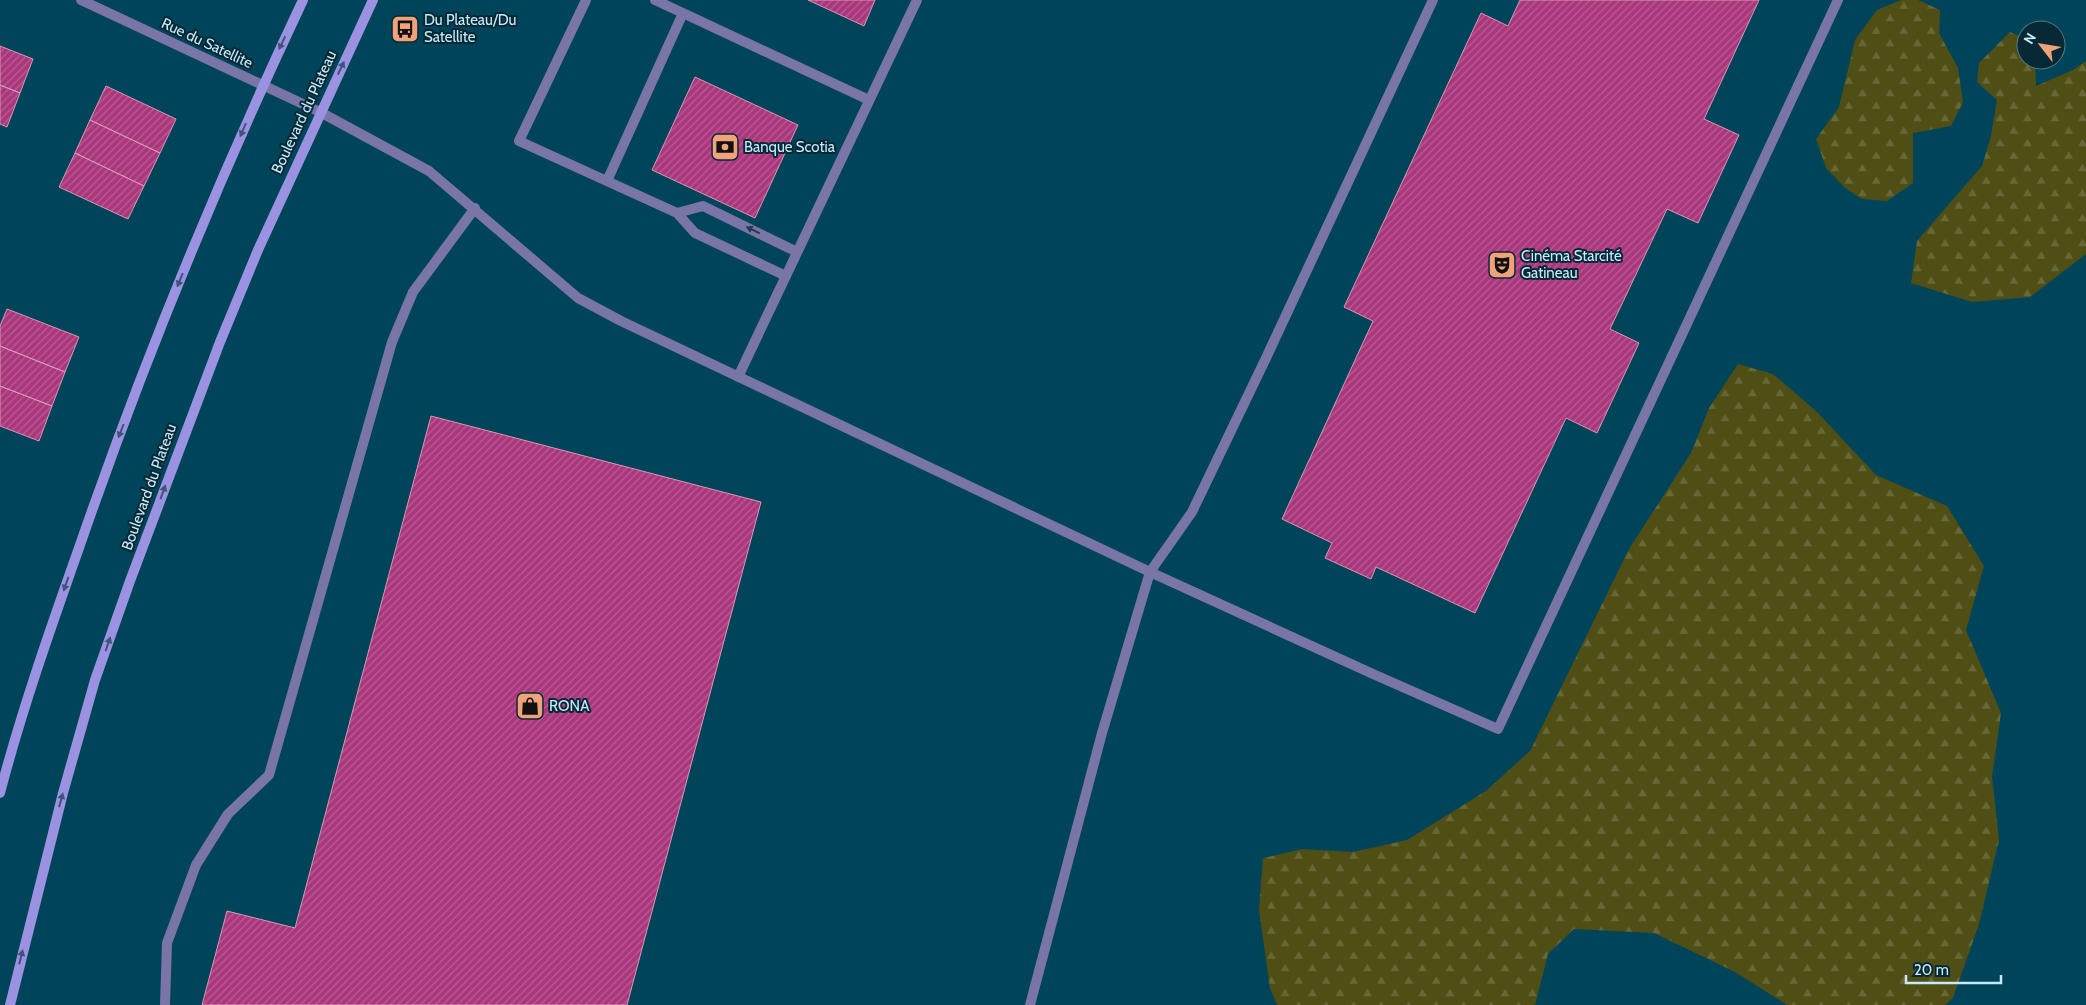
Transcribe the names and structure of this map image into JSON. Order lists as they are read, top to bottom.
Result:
{
  "streets": {
    "main road": ["Boulevard du Plateau"],
    "street": ["Rue du Satellite"]
  },
  "crossings": [
    ["Rue du Satellite", "Boulevard du Plateau"]
  ],
  "places": {
    "bus stop": ["Du Plateau/Du Satellite"],
    "bank": ["Banque Scotia"],
    "theatre": ["Cinéma Starcité Gatineau"],
    "shop": ["RONA"]
  },
  "scale_bar": "20 m",
  "north": "top left"
}
